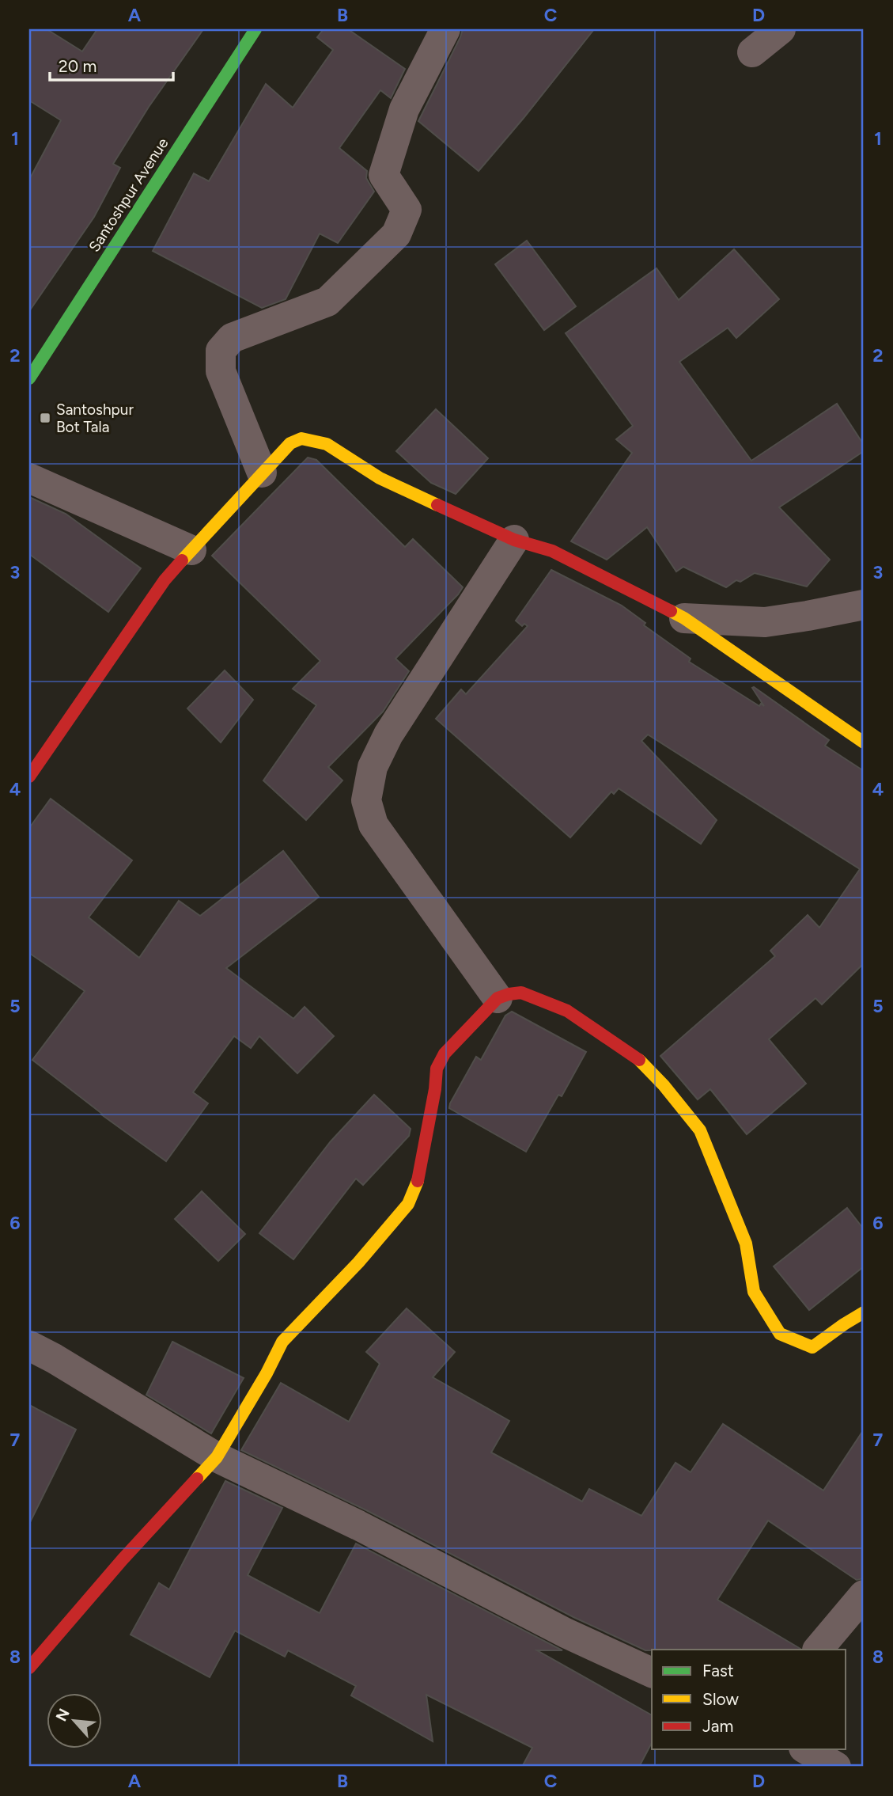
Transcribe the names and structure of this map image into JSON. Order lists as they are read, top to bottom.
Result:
{
  "streets": {
    "street": ["Santoshpur Avenue"]
  },
  "places": {
    "transit": ["Santoshpur Bot Tala"]
  },
  "legend": ["Fast", "Slow", "Jam"],
  "scale_bar": "20 m",
  "north": "top left",
  "grid": {
    "columns": [
      "A",
      "B",
      "C",
      "D"
    ],
    "rows": [
      "1",
      "2",
      "3",
      "4",
      "5",
      "6",
      "7",
      "8"
    ]
  }
}
